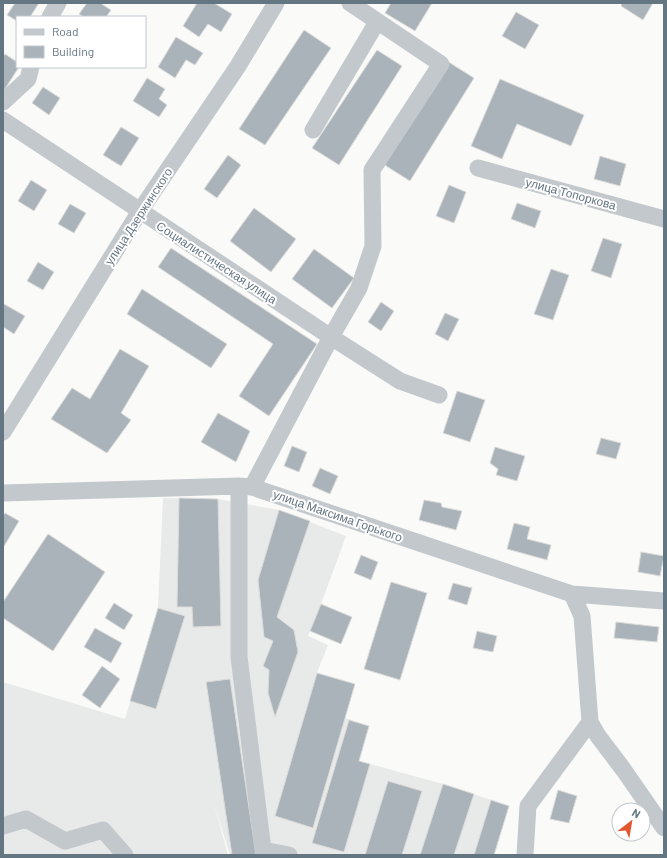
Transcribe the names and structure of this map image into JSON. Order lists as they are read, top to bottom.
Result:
{
  "streets": {
    "street": [
      "улица Топоркова",
      "улица Дзержинского",
      "Социалистическая улица",
      "улица Максима Горького"
    ]
  },
  "crossings": [
    ["улица Дзержинского", "Социалистическая улица"]
  ],
  "legend": ["Road", "Building"],
  "north": "top right"
}
